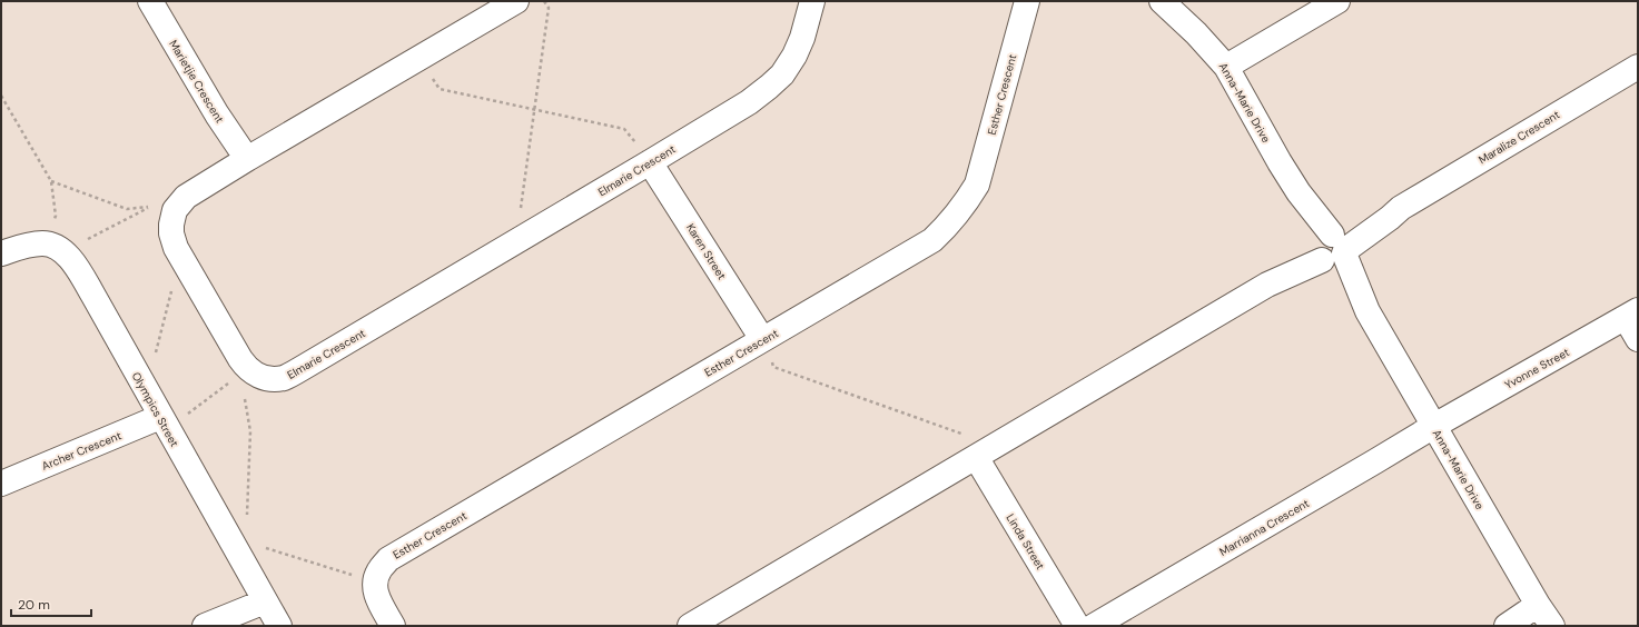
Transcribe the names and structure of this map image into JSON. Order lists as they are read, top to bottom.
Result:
{
  "streets": {
    "street": [
      "Marietjie Crescent",
      "Esther Crescent",
      "Anna-Marie Drive",
      "Maralize Crescent",
      "Elmarie Crescent",
      "Karen Street",
      "Yvonne Street",
      "Olympics Street",
      "Archer Crescent",
      "Marrianna Crescent",
      "Linda Street"
    ]
  },
  "crossings": [
    ["Esther Crescent", "Karen Street"],
    ["Anna-Marie Drive", "Maralize Crescent"],
    ["Anna-Marie Drive", "Yvonne Street"],
    ["Anna-Marie Drive", "Marrianna Crescent"],
    ["Elmarie Crescent", "Karen Street"],
    ["Yvonne Street", "Marrianna Crescent"],
    ["Olympics Street", "Archer Crescent"]
  ],
  "scale_bar": "20 m"
}
